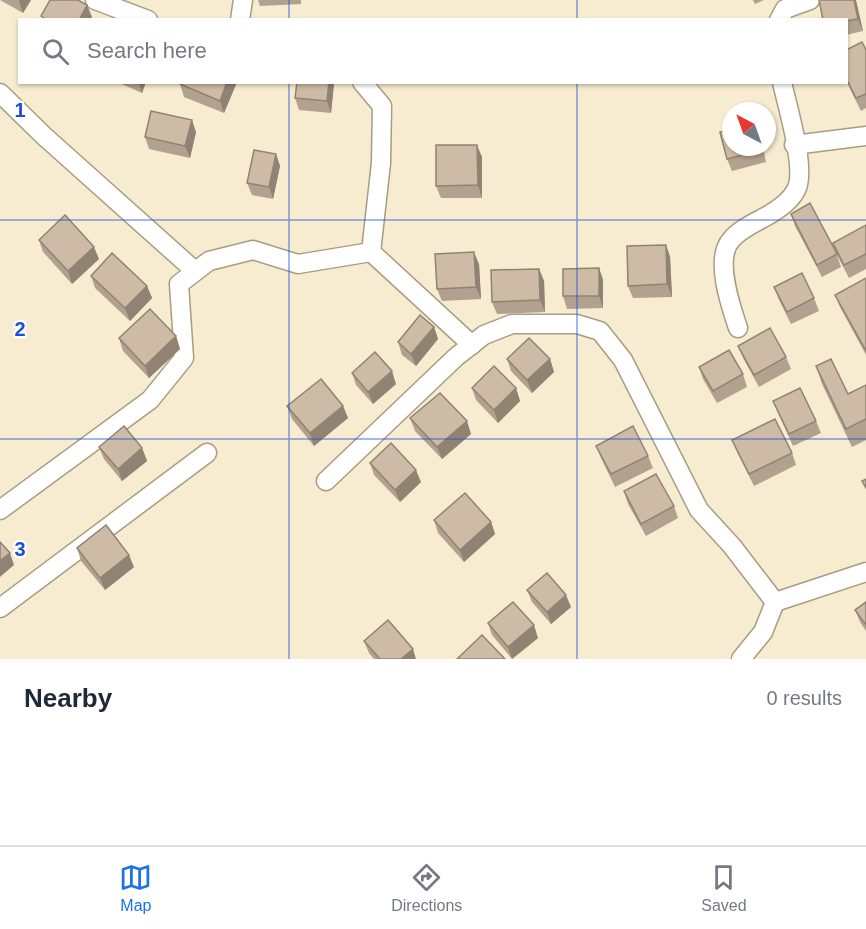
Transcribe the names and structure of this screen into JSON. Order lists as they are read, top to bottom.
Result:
{
  "north": "top left",
  "page": {
    "search": "Search here",
    "heading": ["Nearby", "0 results"],
    "nav": ["Map", "Directions", "Saved"]
  },
  "grid": {
    "rows": ["1", "2", "3"]
  }
}
